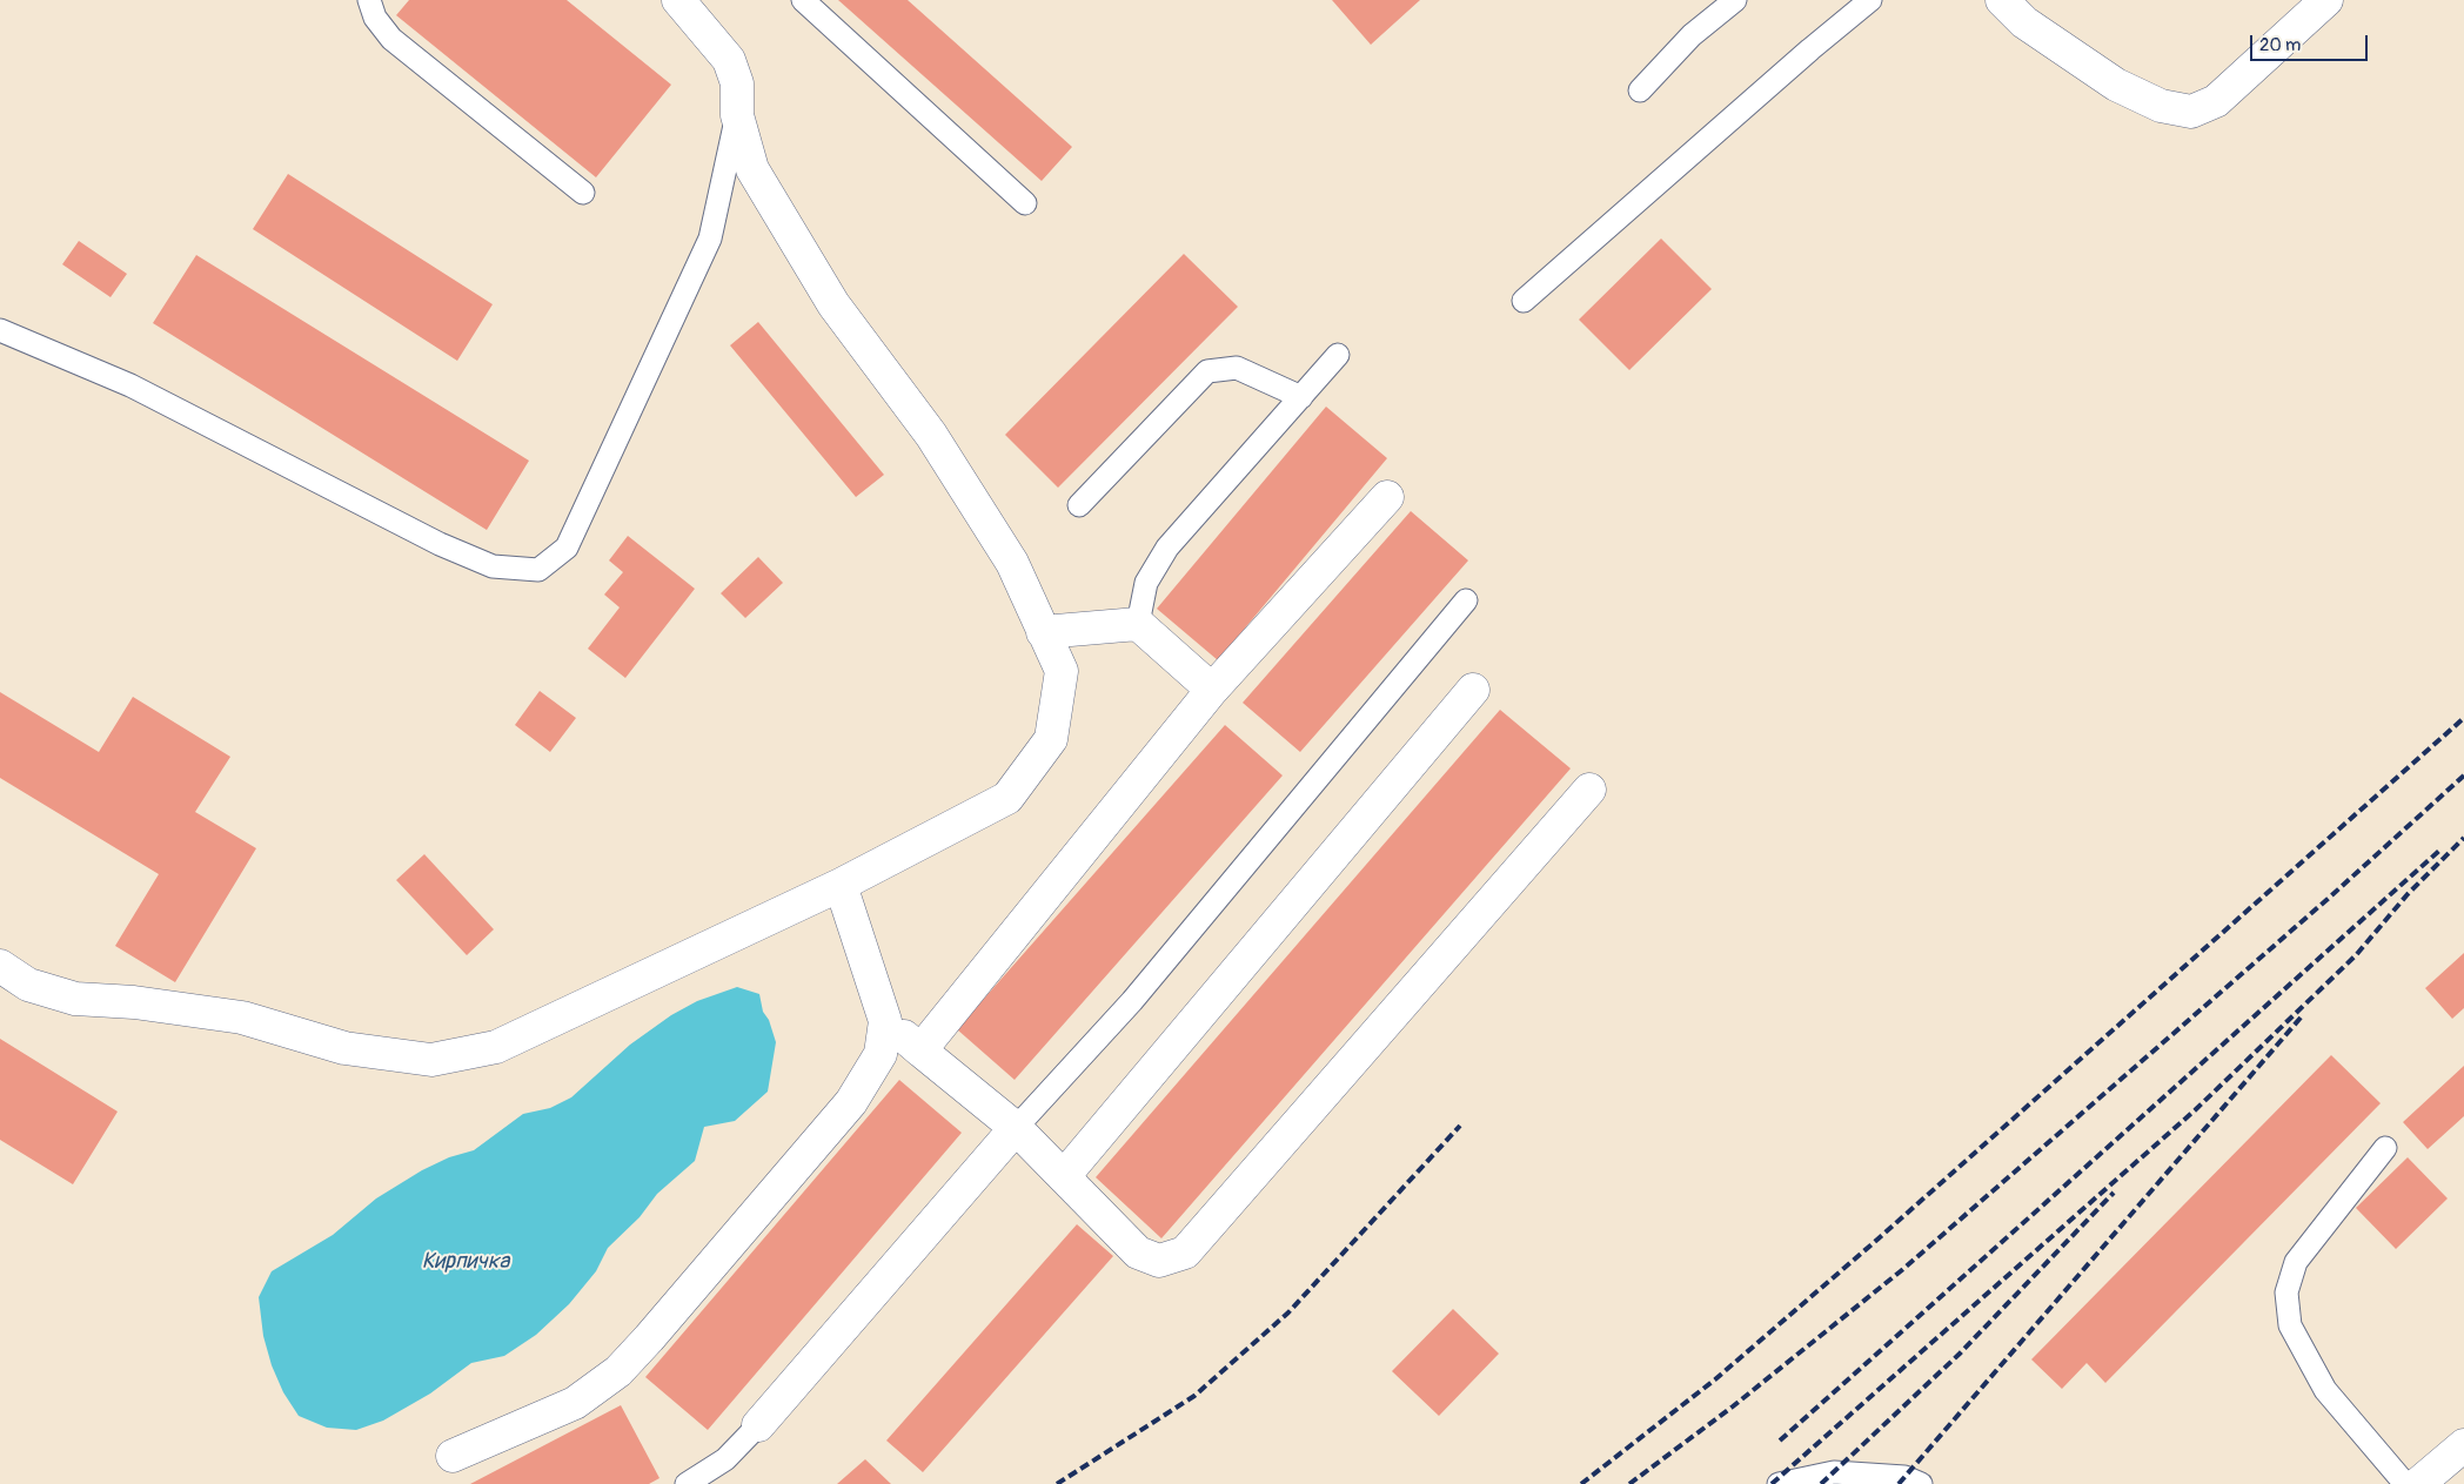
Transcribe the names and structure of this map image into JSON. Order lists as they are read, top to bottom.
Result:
{
  "water": ["Кирпичка"],
  "scale_bar": "20 m"
}
